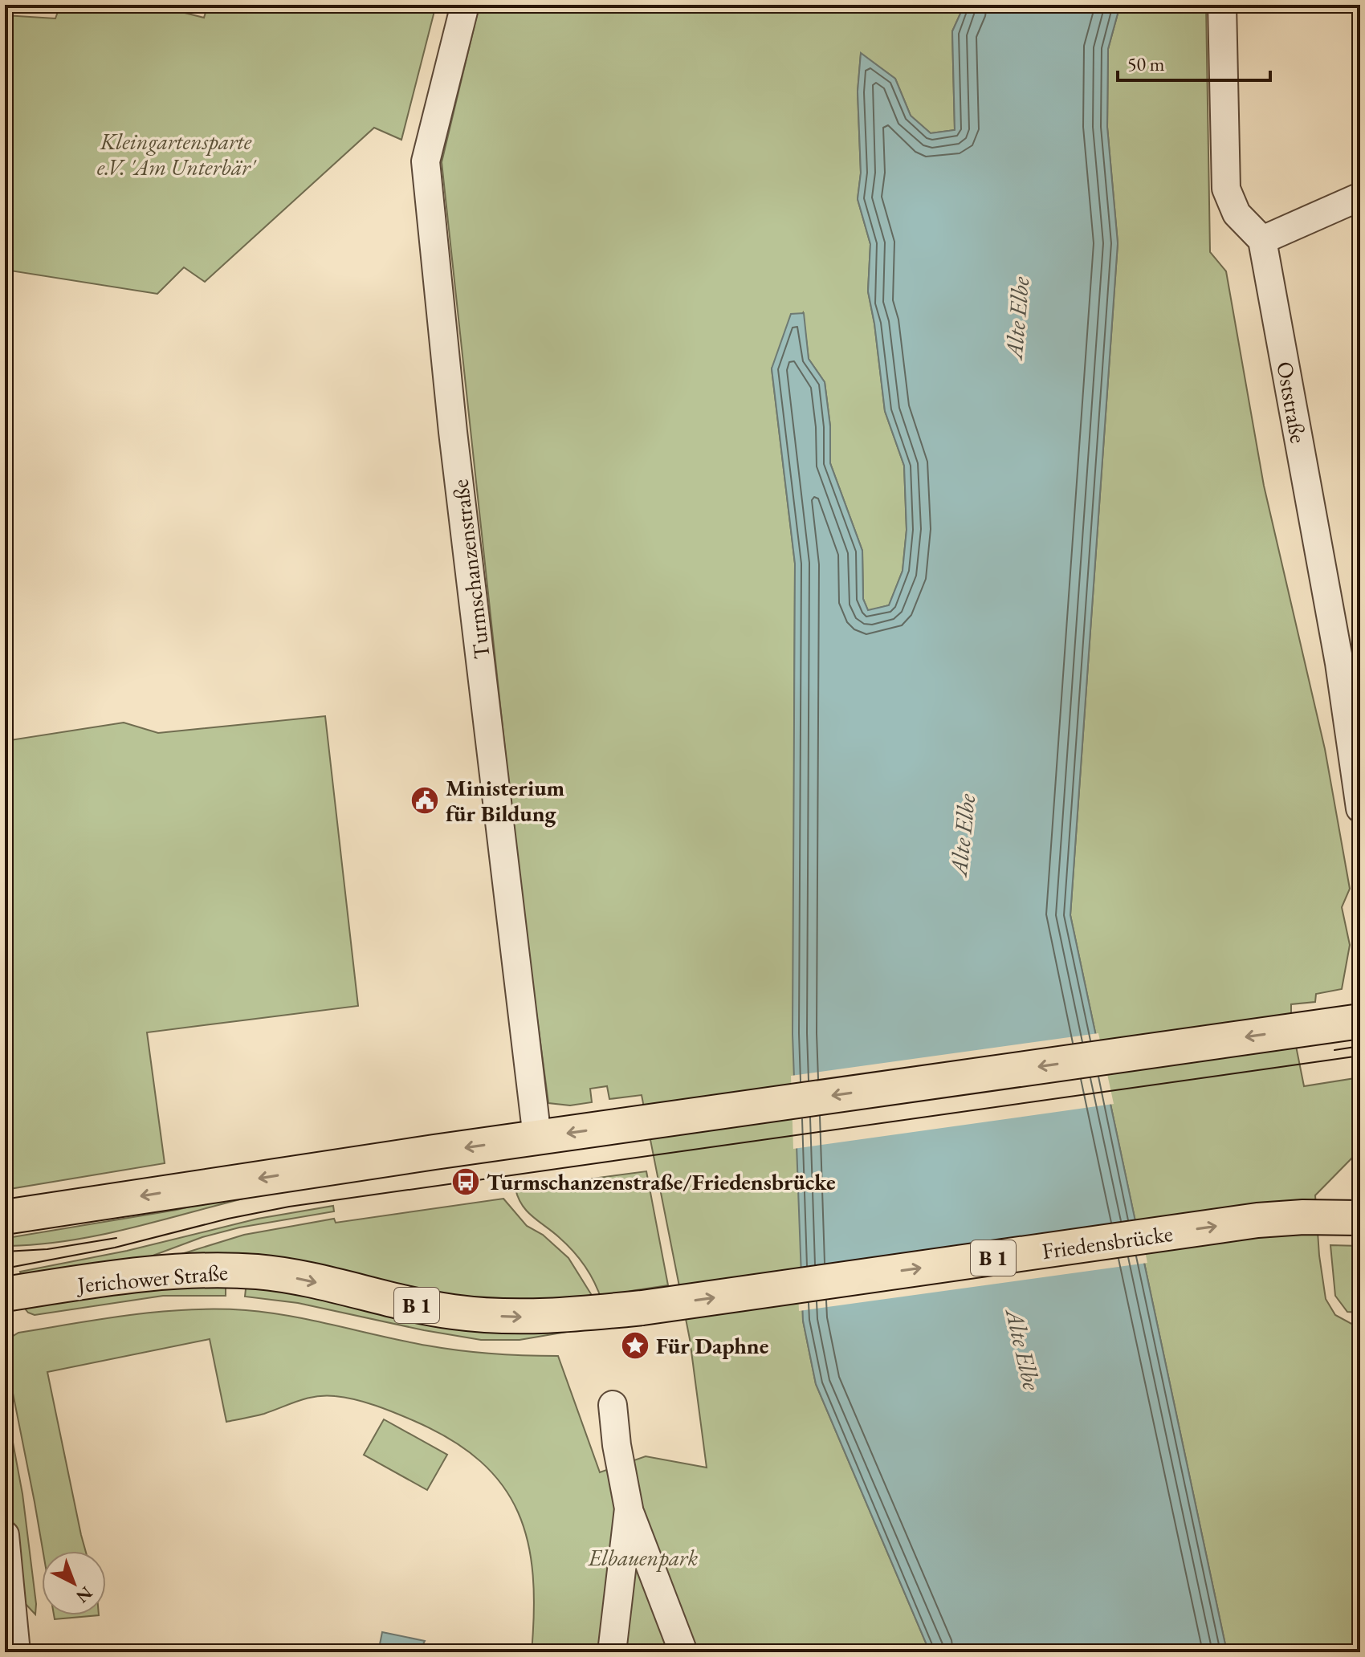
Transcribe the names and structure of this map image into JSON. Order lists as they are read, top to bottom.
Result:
{
  "streets": {
    "main road": ["Friedensbrücke", "B 1", "Jerichower Straße"],
    "street": ["Oststraße", "Turmschanzenstraße"]
  },
  "crossings": [
    ["Friedensbrücke", "Jerichower Straße"]
  ],
  "water": ["Alte Elbe"],
  "parks": ["Kleingartensparte e.V. 'Am Unterbär'", "Elbauenpark"],
  "places": {
    "public building": ["Ministerium für Bildung"],
    "bus stop": ["Turmschanzenstraße/Friedensbrücke"],
    "place": ["Für Daphne"]
  },
  "scale_bar": "50 m",
  "north": "bottom right"
}
